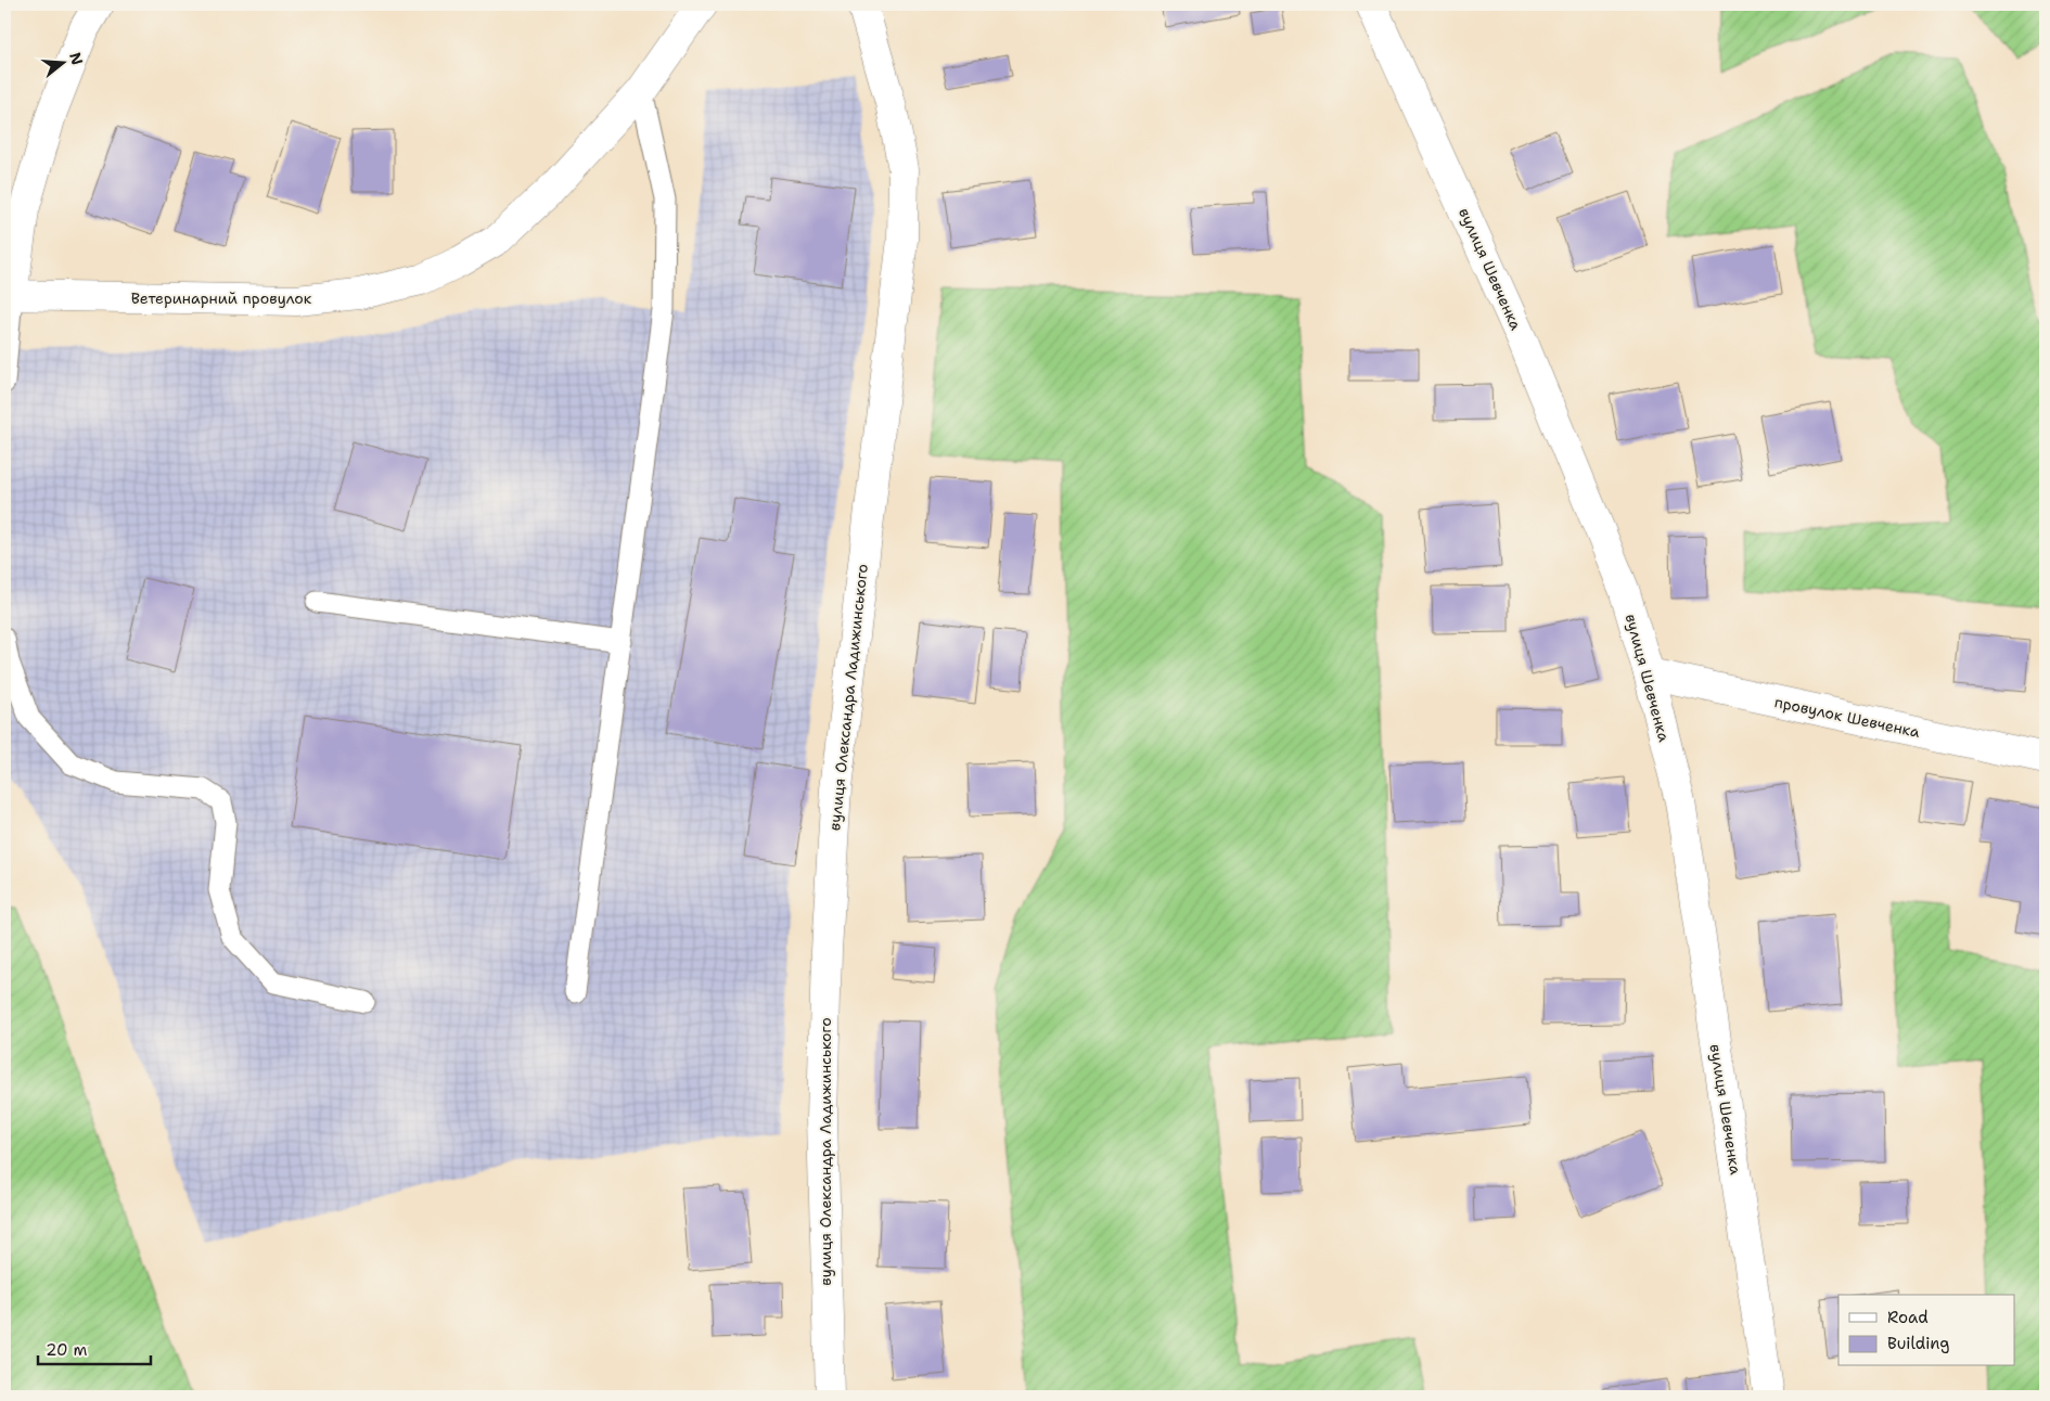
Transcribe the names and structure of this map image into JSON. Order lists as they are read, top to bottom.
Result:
{
  "streets": {
    "street": [
      "вулиця Шевченка",
      "Ветеринарний провулок",
      "вулиця Олександра Ладижинського",
      "провулок Шевченка"
    ]
  },
  "crossings": [
    ["вулиця Шевченка", "провулок Шевченка"]
  ],
  "legend": ["Road", "Building"],
  "scale_bar": "20 m",
  "north": "right"
}
